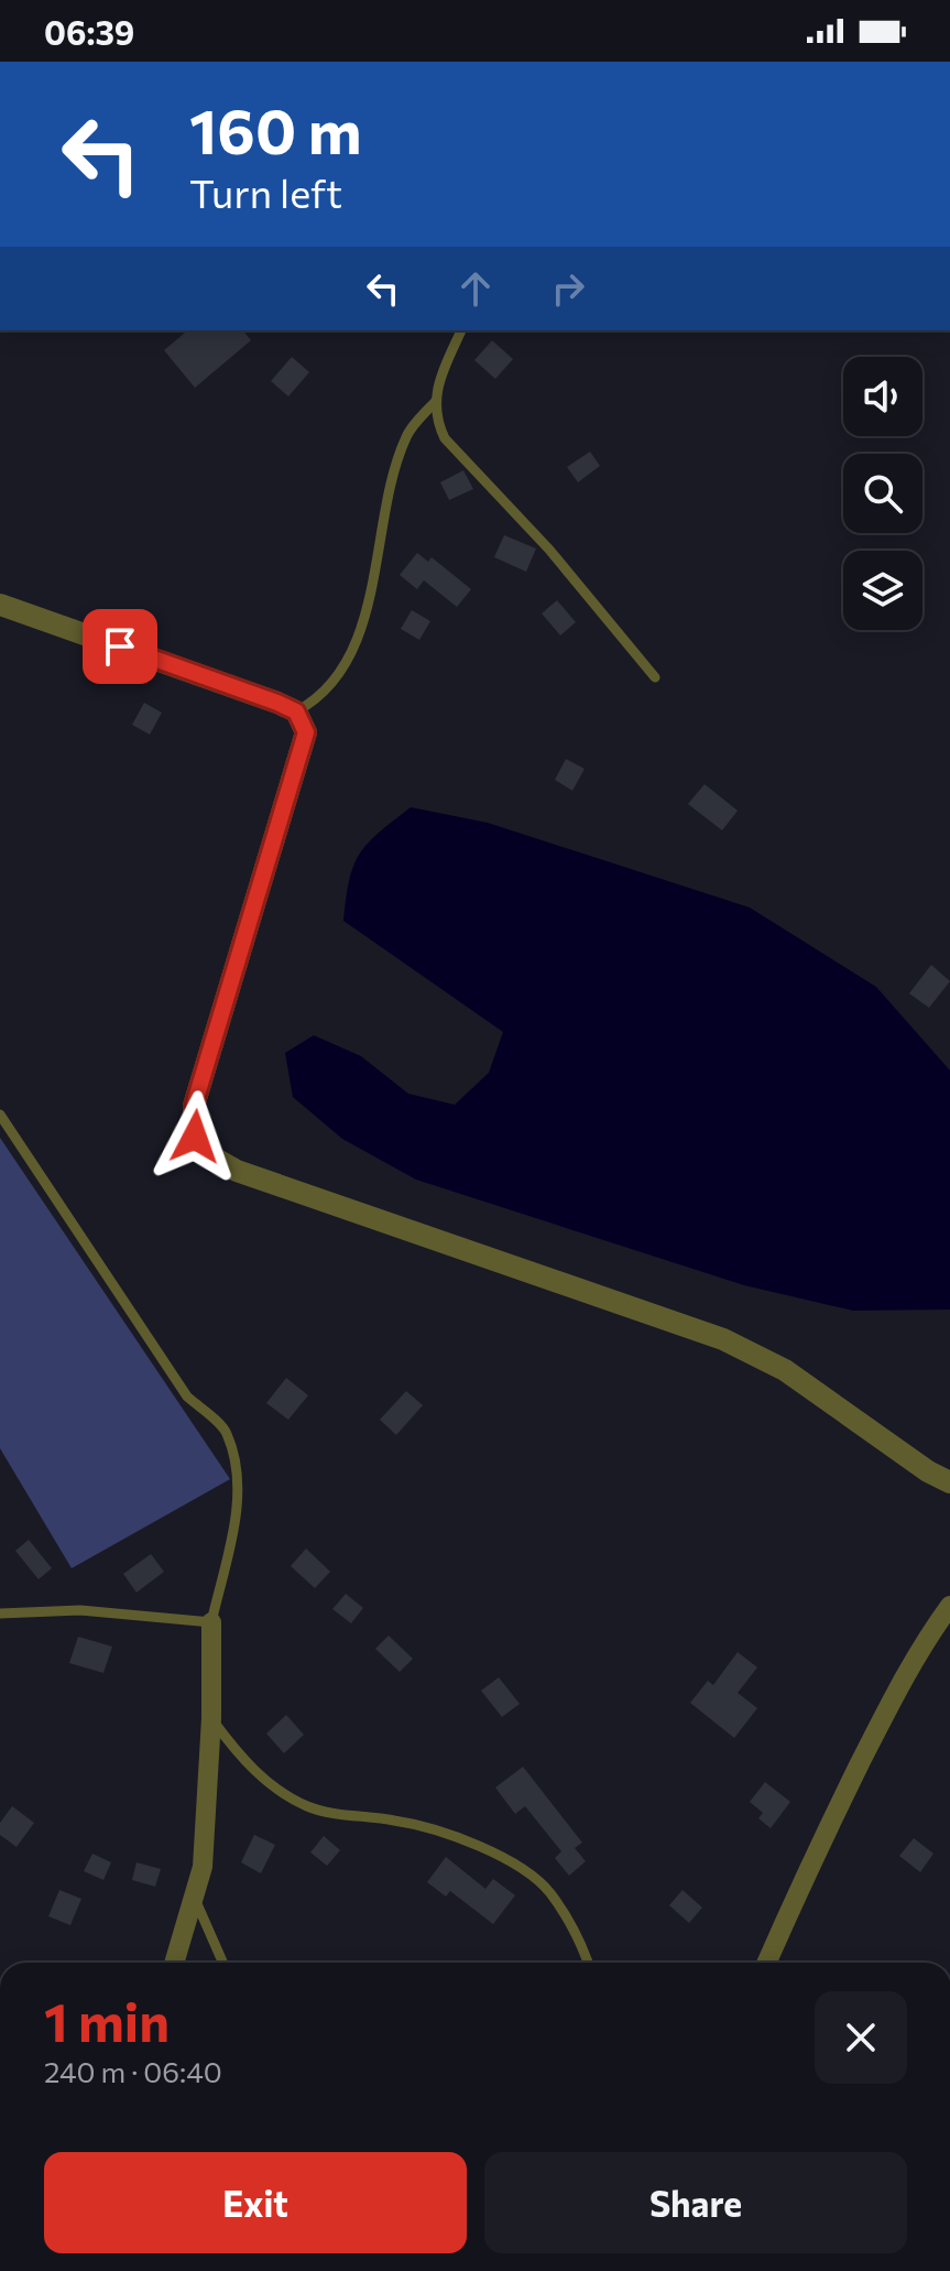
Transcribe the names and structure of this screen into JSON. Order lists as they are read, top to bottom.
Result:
{
  "page": {
    "status": "06:39",
    "turn": ["160 m", "Turn left"],
    "heading": ["1 min", "240 m · 06:40"],
    "buttons": ["Exit", "Share"]
  }
}
